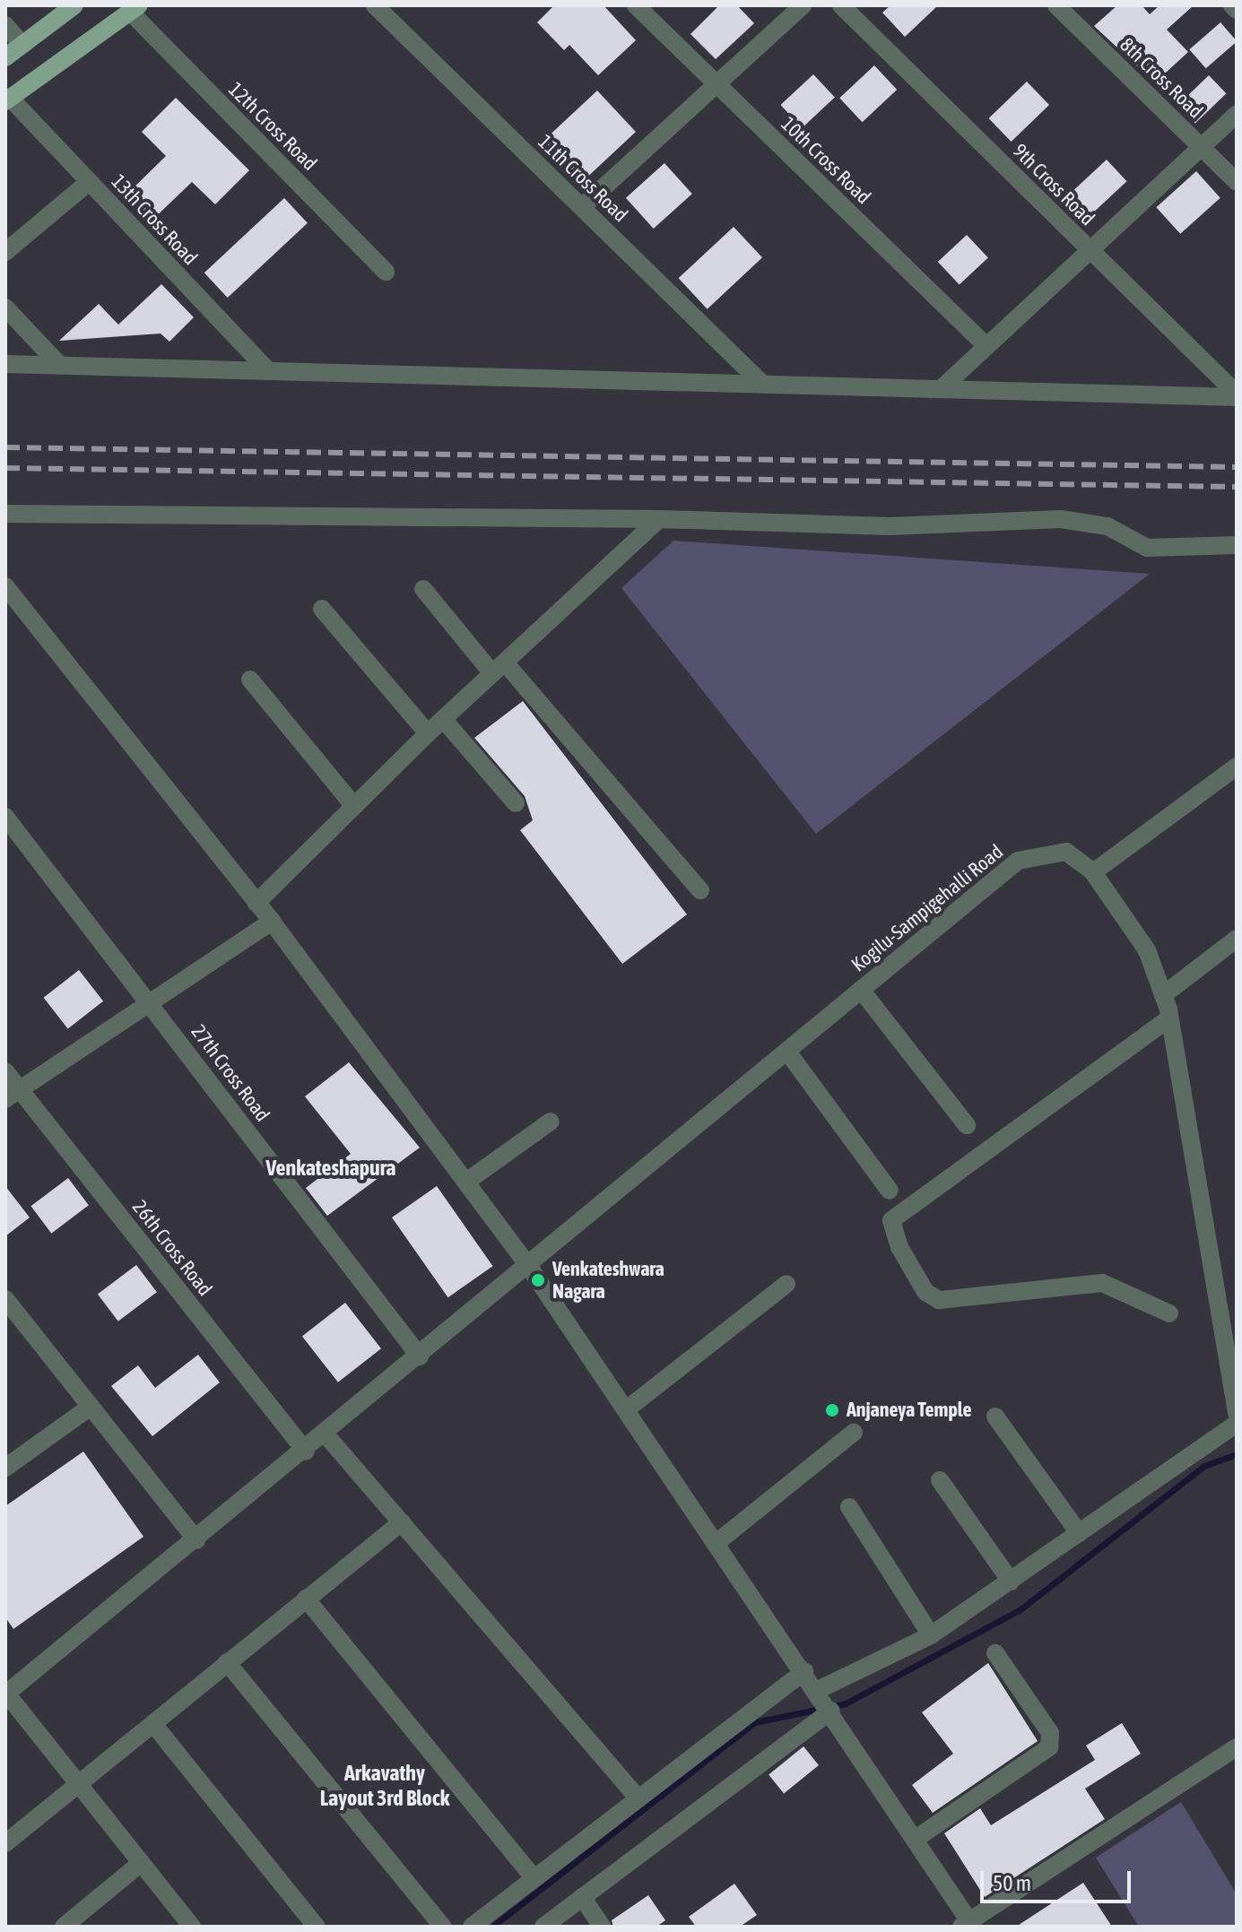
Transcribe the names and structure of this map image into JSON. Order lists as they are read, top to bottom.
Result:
{
  "streets": {
    "street": [
      "8th Cross Road",
      "12th Cross Road",
      "10th Cross Road",
      "11th Cross Road",
      "9th Cross Road",
      "13th Cross Road",
      "Kogilu-Sampigehalli Road",
      "27th Cross Road",
      "26th Cross Road"
    ]
  },
  "crossings": [
    ["Kogilu-Sampigehalli Road", "27th Cross Road"],
    ["Kogilu-Sampigehalli Road", "26th Cross Road"]
  ],
  "districts": ["Venkateshapura", "Arkavathy Layout 3rd Block"],
  "places": ["Venkateshwara Nagara", "Anjaneya Temple"],
  "scale_bar": "50 m"
}
